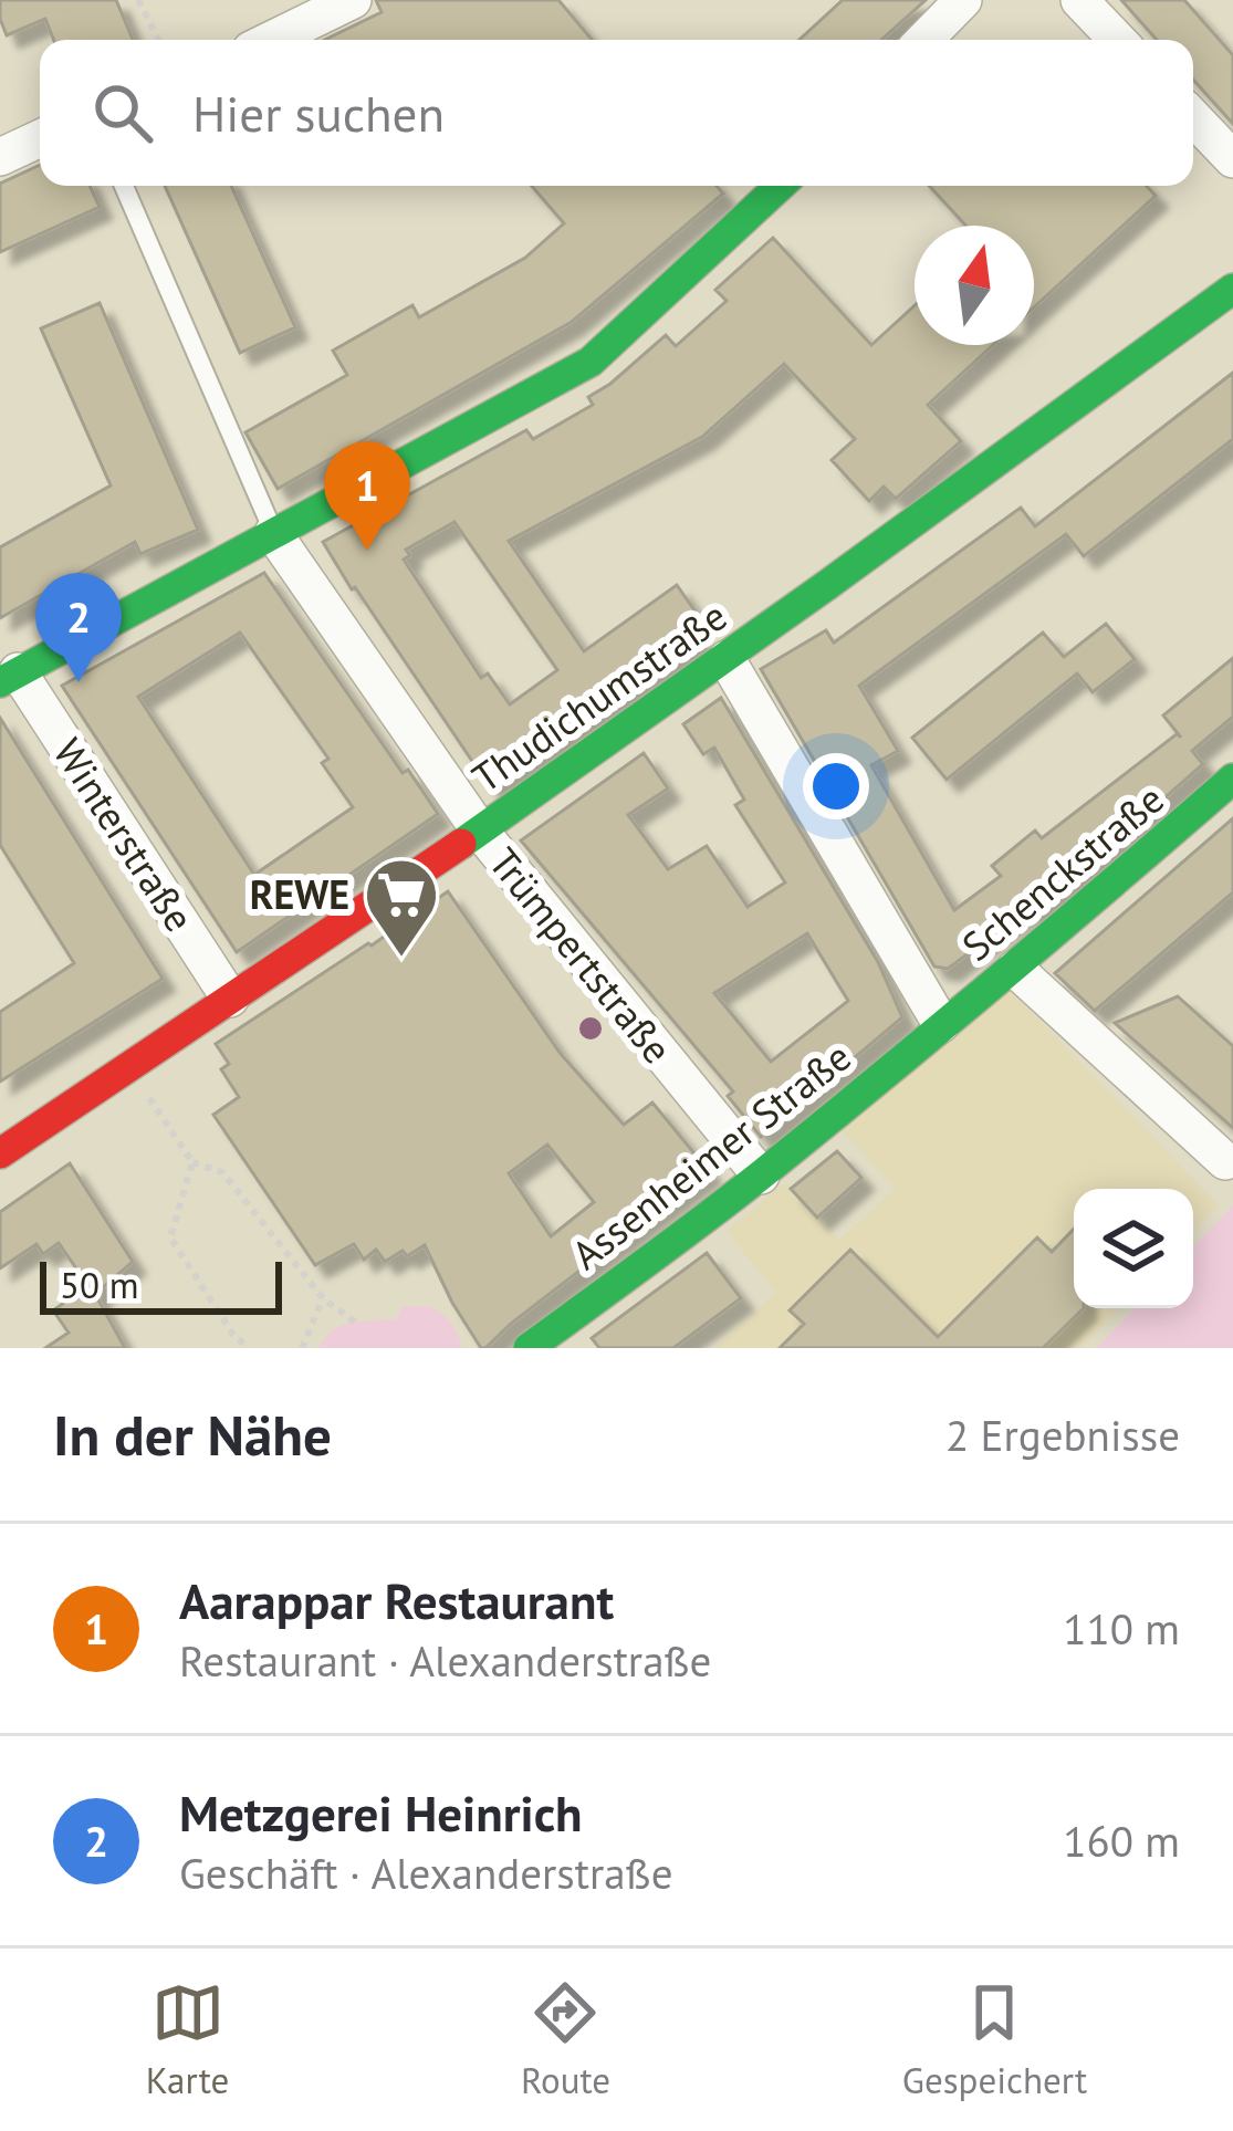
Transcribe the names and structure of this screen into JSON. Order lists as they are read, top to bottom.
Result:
{
  "streets": {
    "street": [
      "Thudichumstraße",
      "Winterstraße",
      "Schenckstraße",
      "Trümpertstraße",
      "Assenheimer Straße"
    ]
  },
  "crossings": [
    ["Thudichumstraße", "Winterstraße"],
    ["Thudichumstraße", "Trümpertstraße"],
    ["Schenckstraße", "Assenheimer Straße"],
    ["Trümpertstraße", "Assenheimer Straße"]
  ],
  "places": {
    "supermarket": ["REWE"]
  },
  "scale_bar": "50 m",
  "north": "top",
  "page": {
    "search": "Hier suchen",
    "pins": ["1", "2"],
    "scale": "50 m",
    "heading": ["In der Nähe", "2 Ergebnisse"],
    "list": [
      {
        "mark": "1",
        "name": "Aarappar Restaurant",
        "note": "Restaurant · Alexanderstraße",
        "value": "110 m"
      },
      {
        "mark": "2",
        "name": "Metzgerei Heinrich",
        "note": "Geschäft · Alexanderstraße",
        "value": "160 m"
      }
    ],
    "nav": ["Karte", "Route", "Gespeichert"]
  }
}
